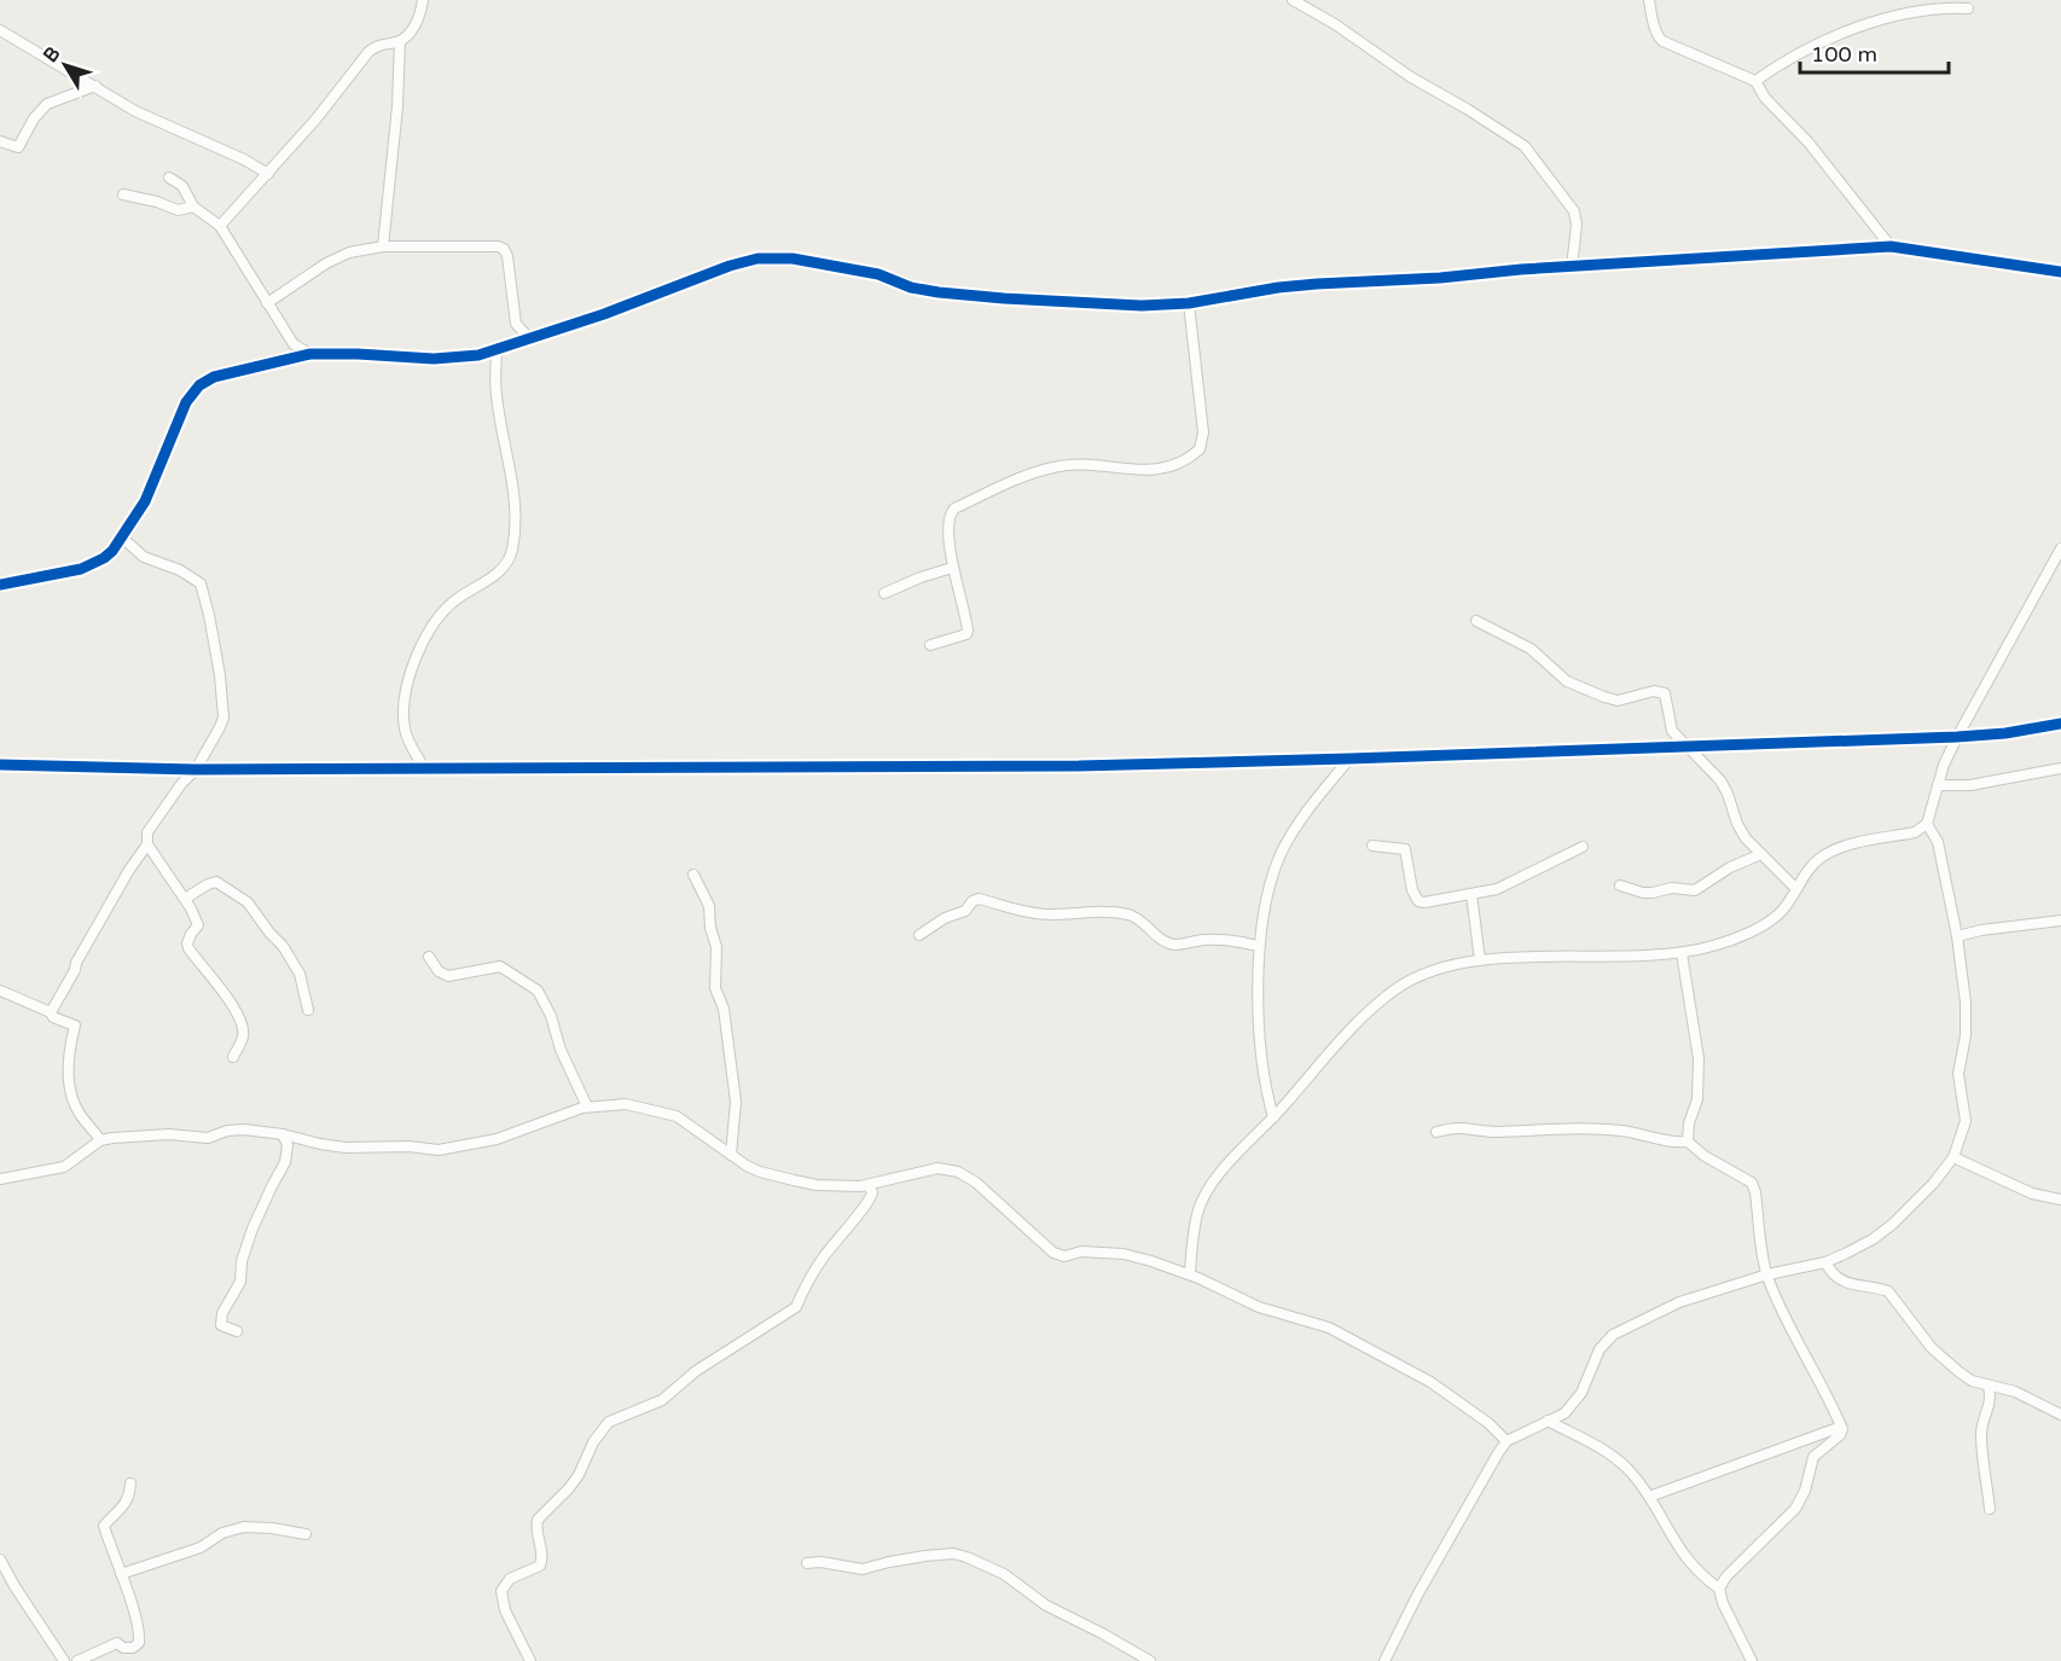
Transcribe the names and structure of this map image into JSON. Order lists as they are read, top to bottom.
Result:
{
  "scale_bar": "100 m",
  "north": "top left"
}
